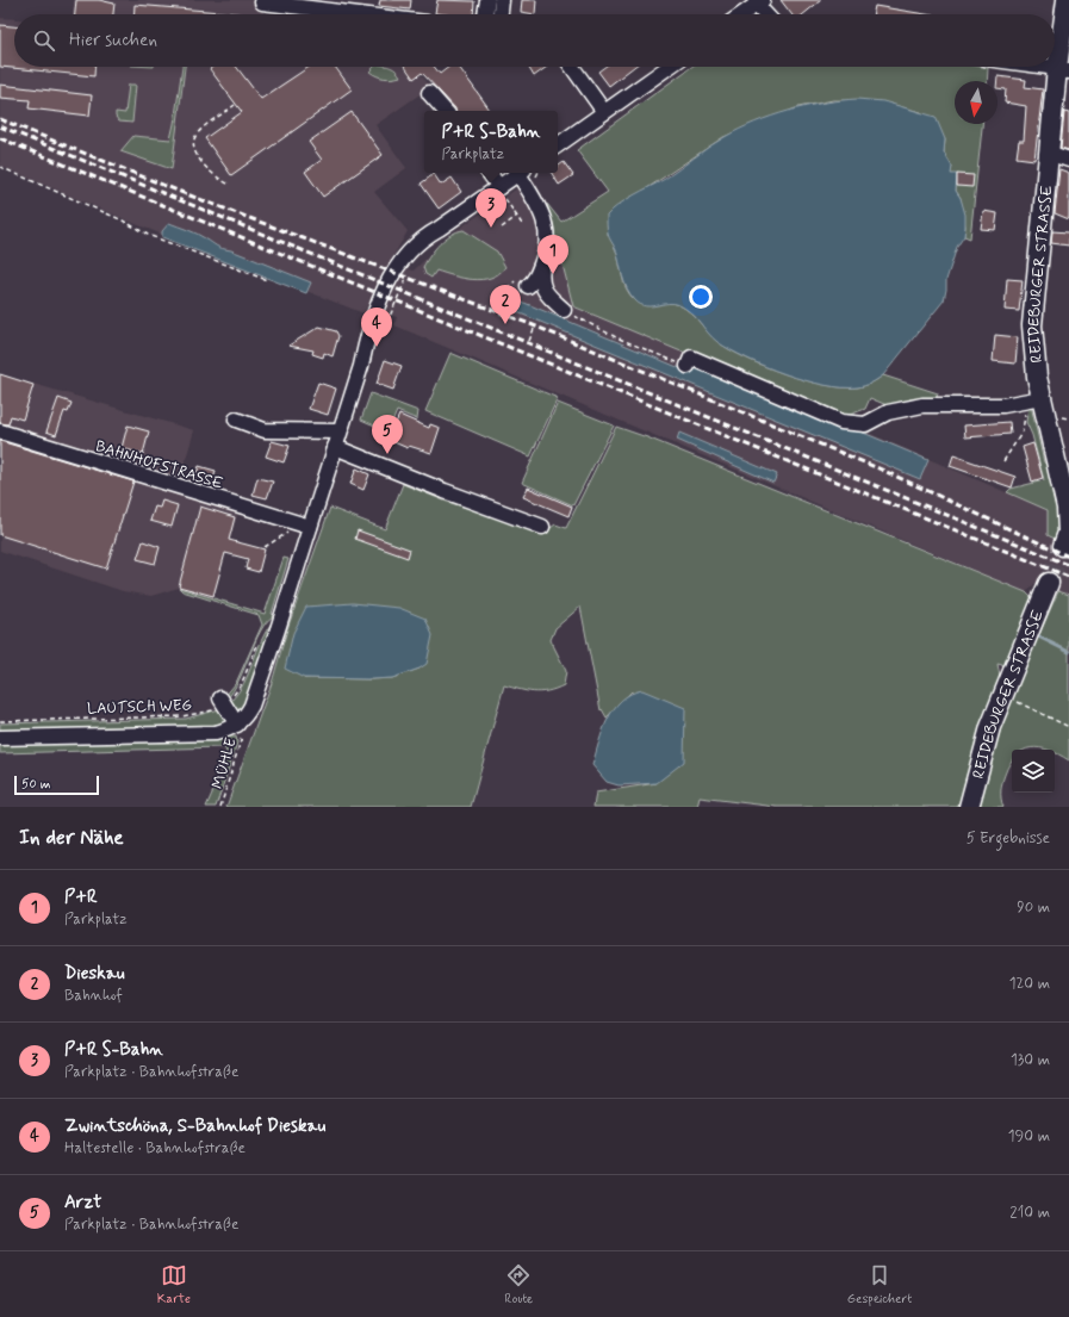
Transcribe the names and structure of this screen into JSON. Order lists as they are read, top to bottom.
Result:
{
  "streets": {
    "main road": ["REIDEBURGER STRASSE"],
    "street": ["BAHNHOFSTRASSE"],
    "path": ["LAUTSCH WEG", "MÜHLE"]
  },
  "scale_bar": "50 m",
  "north": "bottom",
  "page": {
    "search": "Hier suchen",
    "popup": ["P+R S-Bahn", "Parkplatz"],
    "pins": [
      "3",
      "1",
      "2",
      "4",
      "5"
    ],
    "scale": "50 m",
    "heading": ["In der Nähe", "5 Ergebnisse"],
    "list": [
      {
        "mark": "1",
        "name": "P+R",
        "note": "Parkplatz",
        "value": "90 m"
      },
      {
        "mark": "2",
        "name": "Dieskau",
        "note": "Bahnhof",
        "value": "120 m"
      },
      {
        "mark": "3",
        "name": "P+R S-Bahn",
        "note": "Parkplatz · Bahnhofstraße",
        "value": "130 m"
      },
      {
        "mark": "4",
        "name": "Zwintschöna, S-Bahnhof Dieskau",
        "note": "Haltestelle · Bahnhofstraße",
        "value": "190 m"
      },
      {
        "mark": "5",
        "name": "Arzt",
        "note": "Parkplatz · Bahnhofstraße",
        "value": "210 m"
      }
    ],
    "nav": ["Karte", "Route", "Gespeichert"]
  }
}
